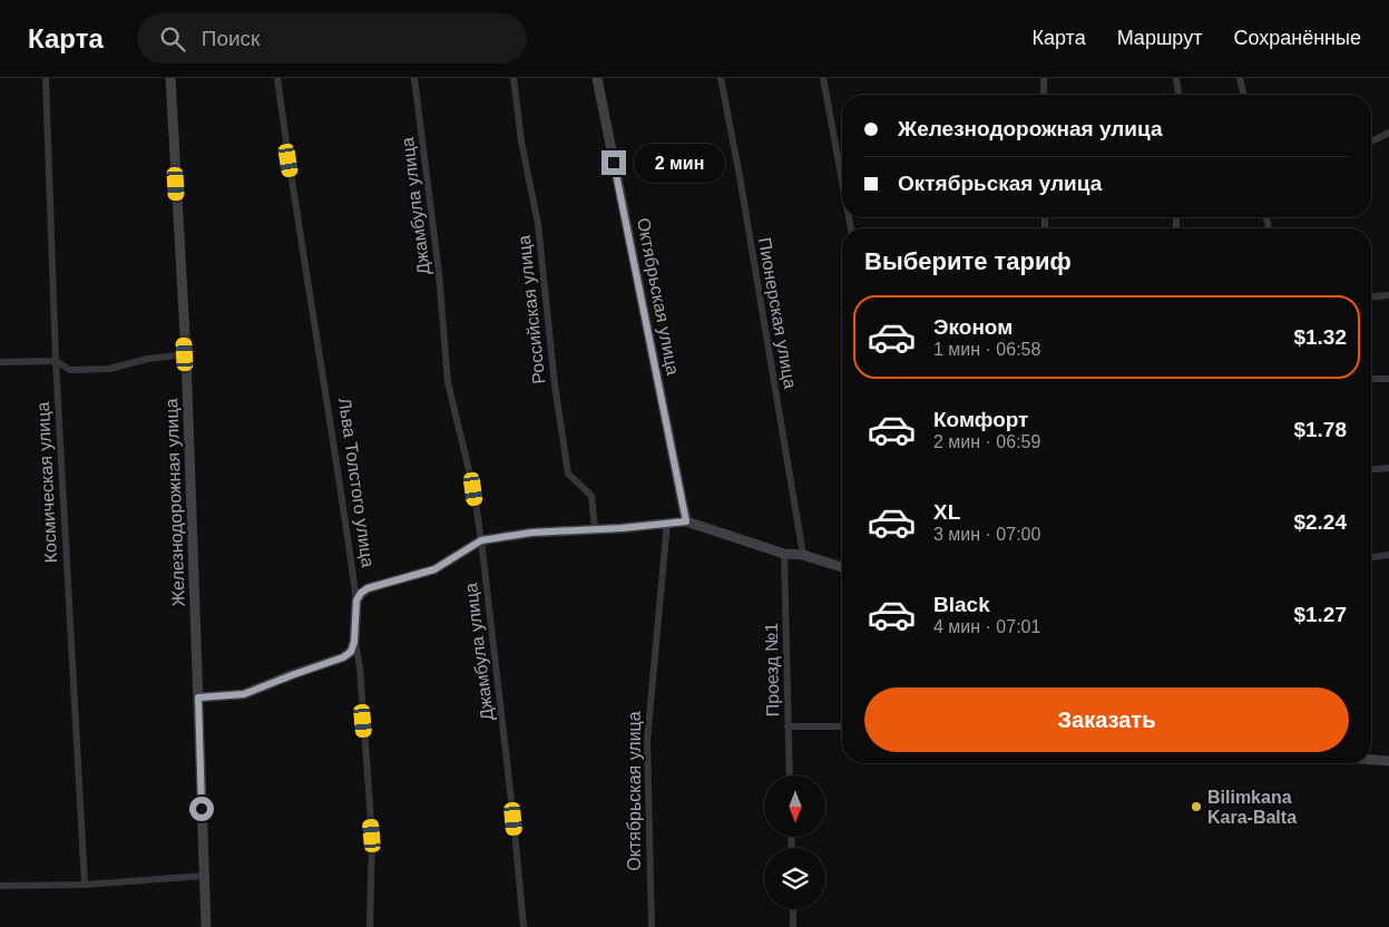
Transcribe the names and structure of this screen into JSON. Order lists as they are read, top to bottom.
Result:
{
  "streets": {
    "street": [
      "Джамбула улица",
      "Октябрьская улица",
      "Российская улица",
      "Пионерская улица",
      "Космическая улица",
      "Льва Толстого улица",
      "Железнодорожная улица",
      "Проезд №1"
    ]
  },
  "places": ["Bilimkana Kara-Balta"],
  "north": "bottom",
  "page": {
    "header": "Карта",
    "search": "Поиск",
    "nav": ["Карта", "Маршрут", "Сохранённые"],
    "banner": ["Железнодорожная улица", "Октябрьская улица"],
    "bubble": "2 мин",
    "heading": "Выберите тариф",
    "list": [
      {
        "name": "Эконом",
        "note": "1 мин · 06:58",
        "value": "$1.32"
      },
      {
        "name": "Комфорт",
        "note": "2 мин · 06:59",
        "value": "$1.78"
      },
      {
        "name": "XL",
        "note": "3 мин · 07:00",
        "value": "$2.24"
      },
      {
        "name": "Black",
        "note": "4 мин · 07:01",
        "value": "$1.27"
      }
    ],
    "buttons": "Заказать"
  }
}
